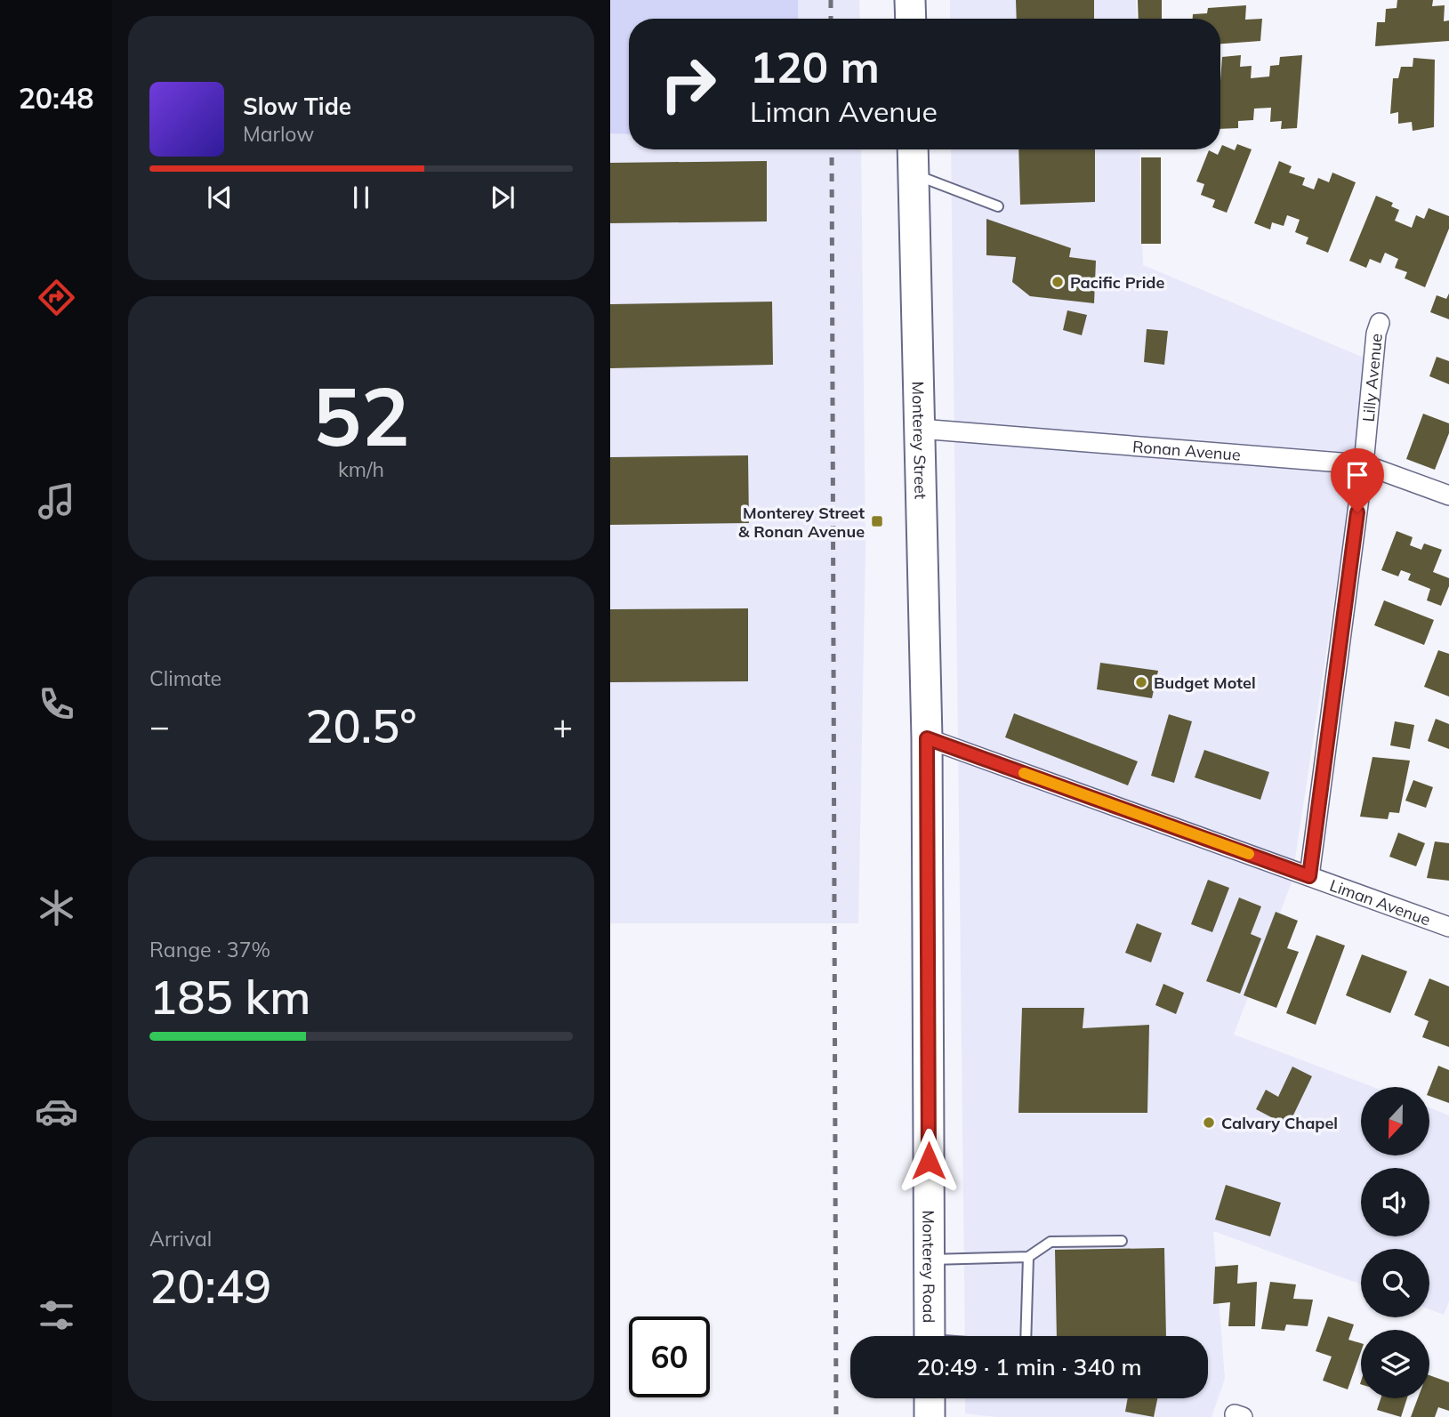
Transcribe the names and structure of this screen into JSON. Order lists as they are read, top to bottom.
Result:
{
  "streets": {
    "main road": ["Monterey Street", "Monterey Road"],
    "street": ["Lilly Avenue", "Ronan Avenue", "Liman Avenue"]
  },
  "crossings": [
    ["Lilly Avenue", "Ronan Avenue"],
    ["Lilly Avenue", "Liman Avenue"],
    ["Monterey Street", "Ronan Avenue"],
    ["Monterey Street", "Liman Avenue"],
    ["Monterey Street", "Monterey Road"],
    ["Liman Avenue", "Monterey Road"]
  ],
  "places": {
    "other": ["Pacific Pride", "Budget Motel", "Calvary Chapel"],
    "transit": ["Monterey Street & Ronan Avenue"]
  },
  "north": "bottom",
  "page": {
    "tabs": "20:48",
    "turn": ["120 m", "Liman Avenue"],
    "song": ["Slow Tide", "Marlow"],
    "tile": [
      ["52", "km/h"],
      "Climate",
      ["Range · 37%", "185 km"],
      ["Arrival", "20:49"]
    ],
    "heat": ["−", "20.5°", "+"],
    "limit": "60",
    "trip": "20:49 · 1 min · 340 m"
  }
}
